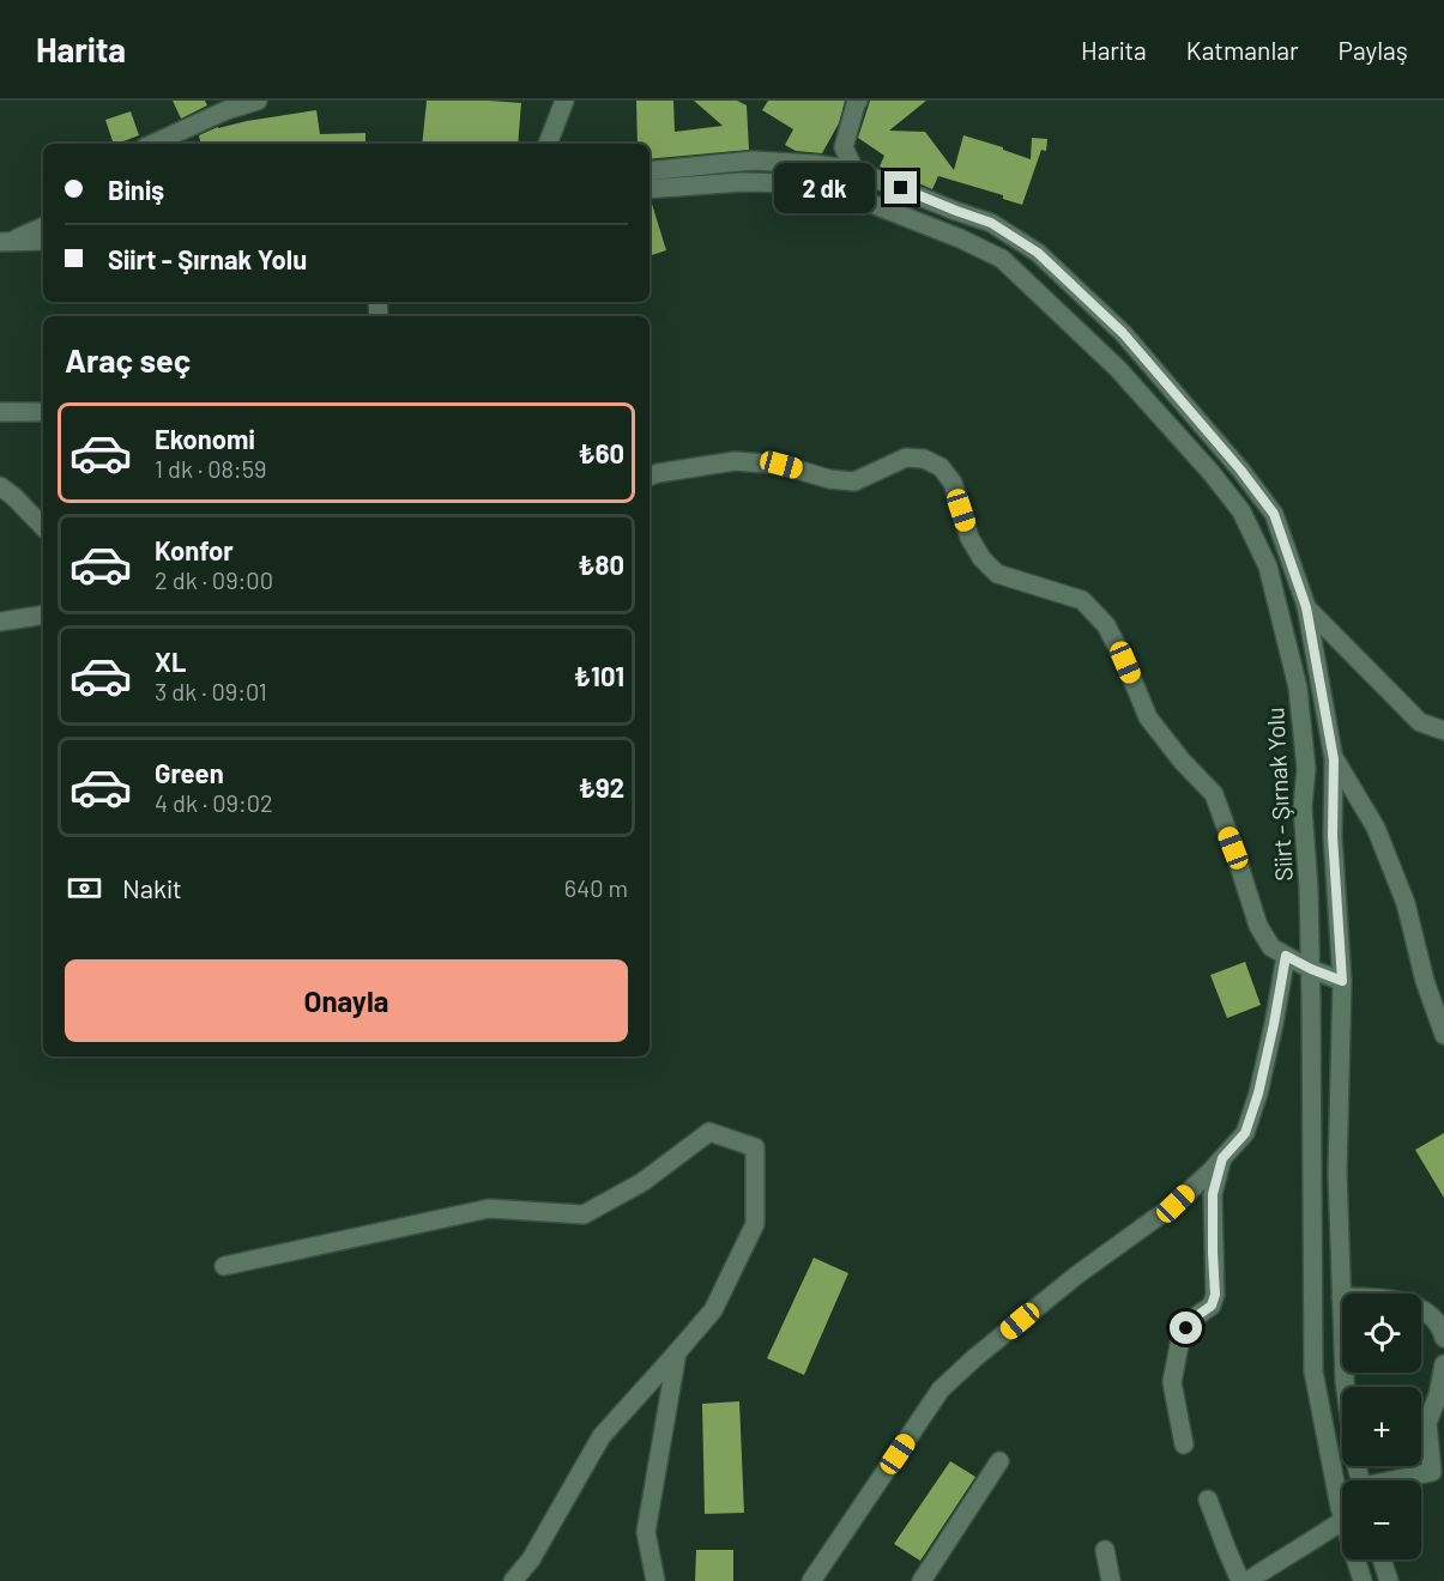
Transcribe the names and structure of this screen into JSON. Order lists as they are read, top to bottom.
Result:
{
  "streets": {
    "street": ["Siirt - Şırnak Yolu"]
  },
  "page": {
    "header": "Harita",
    "nav": ["Harita", "Katmanlar", "Paylaş"],
    "banner": ["Biniş", "Siirt - Şırnak Yolu"],
    "bubble": "2 dk",
    "heading": "Araç seç",
    "list": [
      {
        "name": "Ekonomi",
        "note": "1 dk · 08:59",
        "value": "₺60"
      },
      {
        "name": "Konfor",
        "note": "2 dk · 09:00",
        "value": "₺80"
      },
      {
        "name": "XL",
        "note": "3 dk · 09:01",
        "value": "₺101"
      },
      {
        "name": "Green",
        "note": "4 dk · 09:02",
        "value": "₺92"
      }
    ],
    "pay": ["Nakit", "640 m"],
    "buttons": "Onayla",
    "map_buttons": ["+", "−"]
  }
}
